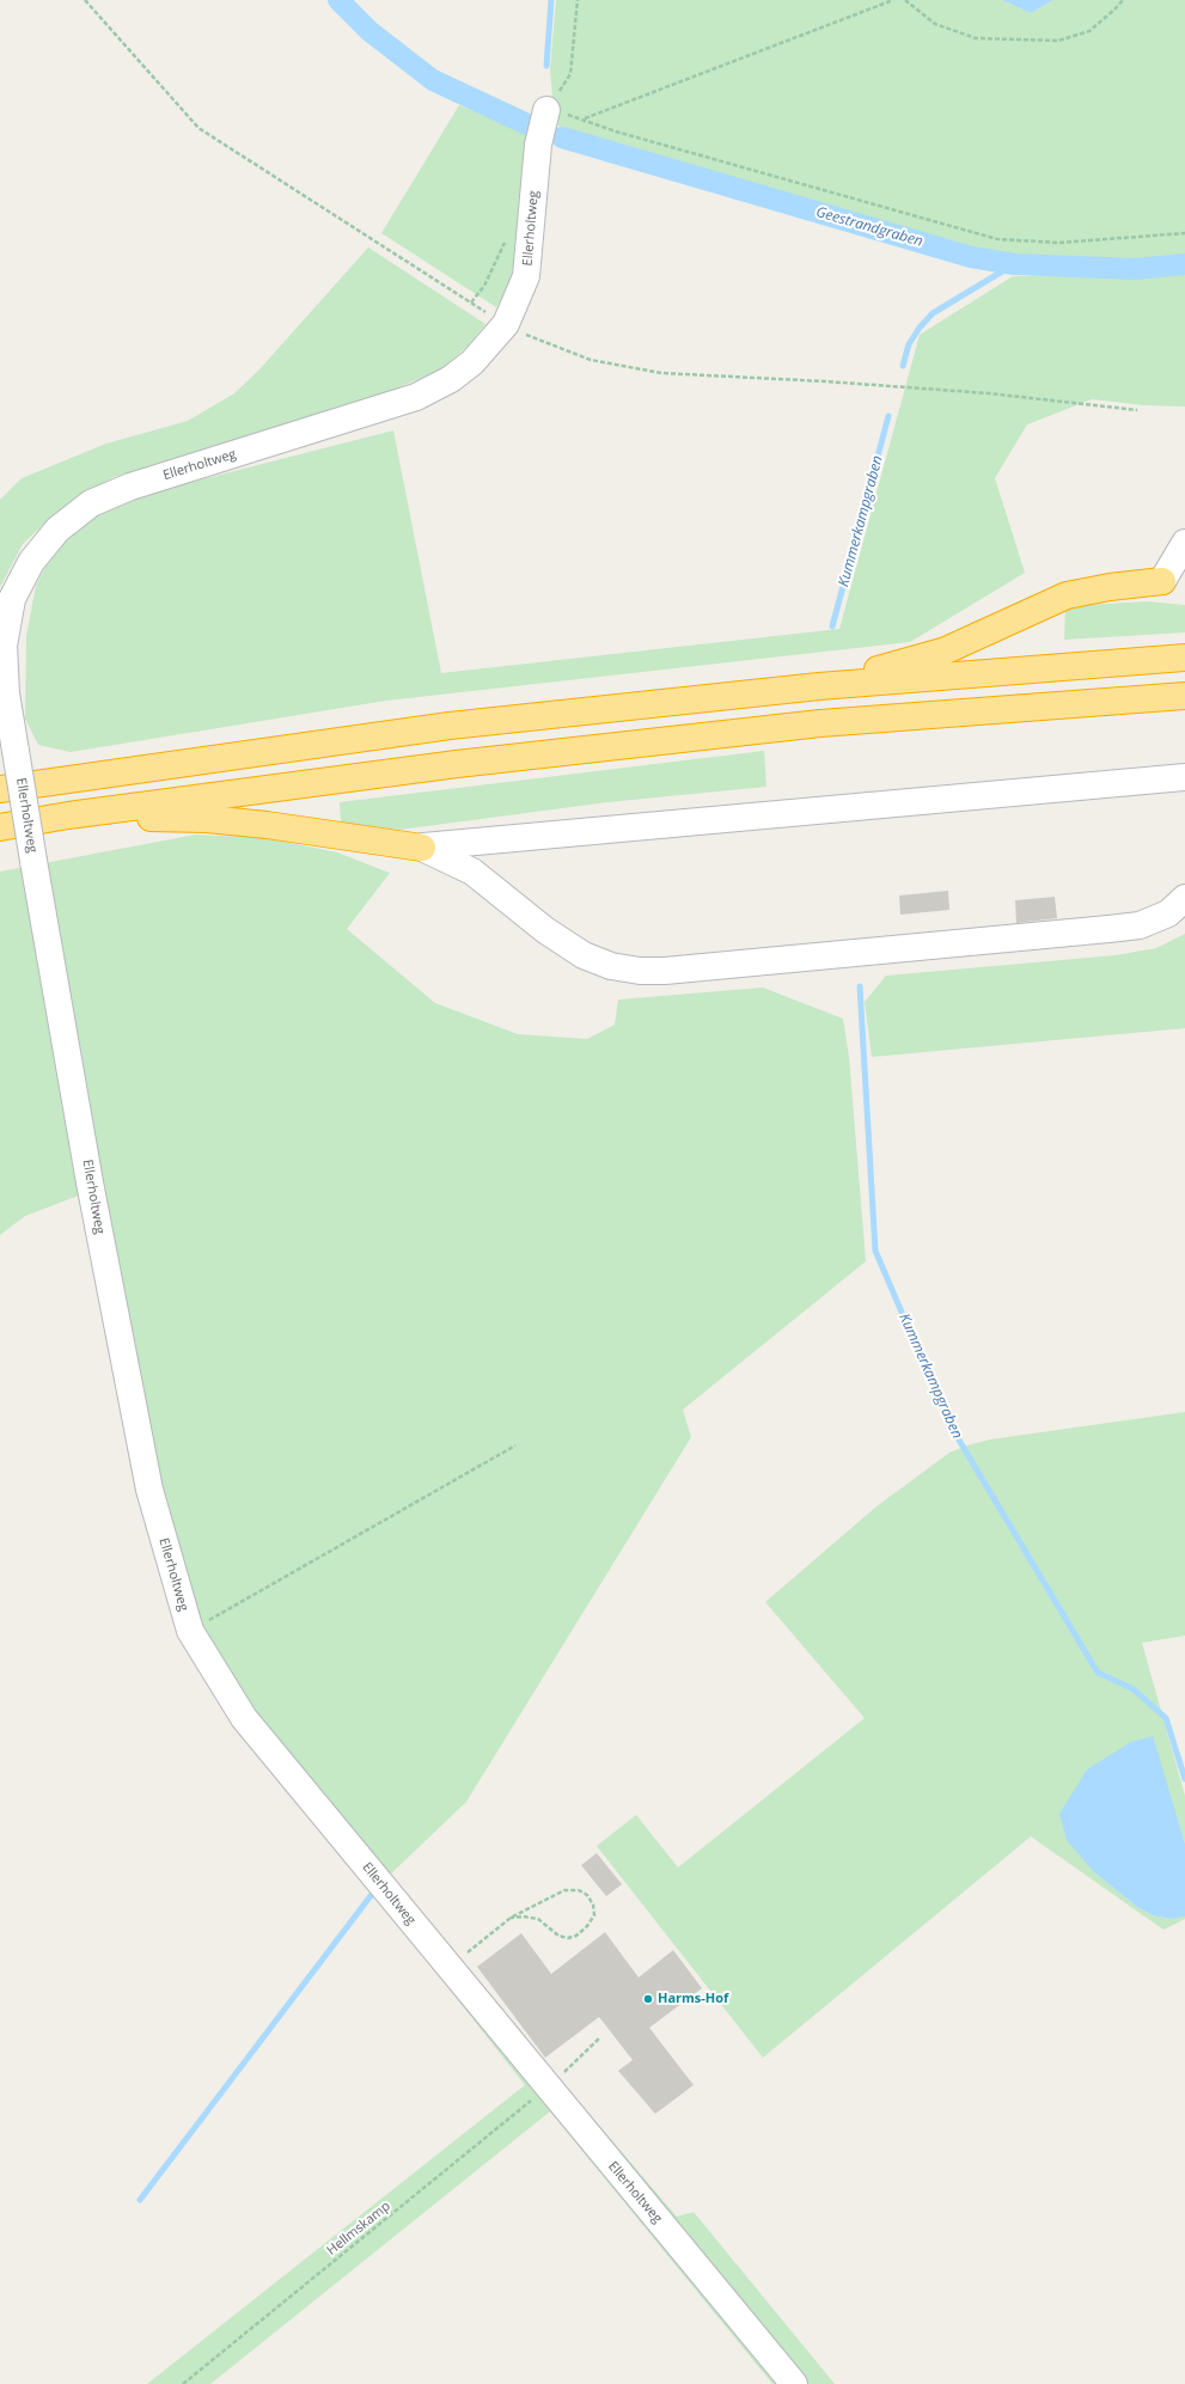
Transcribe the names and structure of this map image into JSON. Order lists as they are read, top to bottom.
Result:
{
  "streets": {
    "street": ["Ellerholtweg"],
    "path": ["Hellmskamp"]
  },
  "crossings": [
    ["Ellerholtweg", "Hellmskamp"]
  ],
  "water": ["Geestrandgraben", "Kummerkampgraben"],
  "places": ["Harms-Hof"]
}
